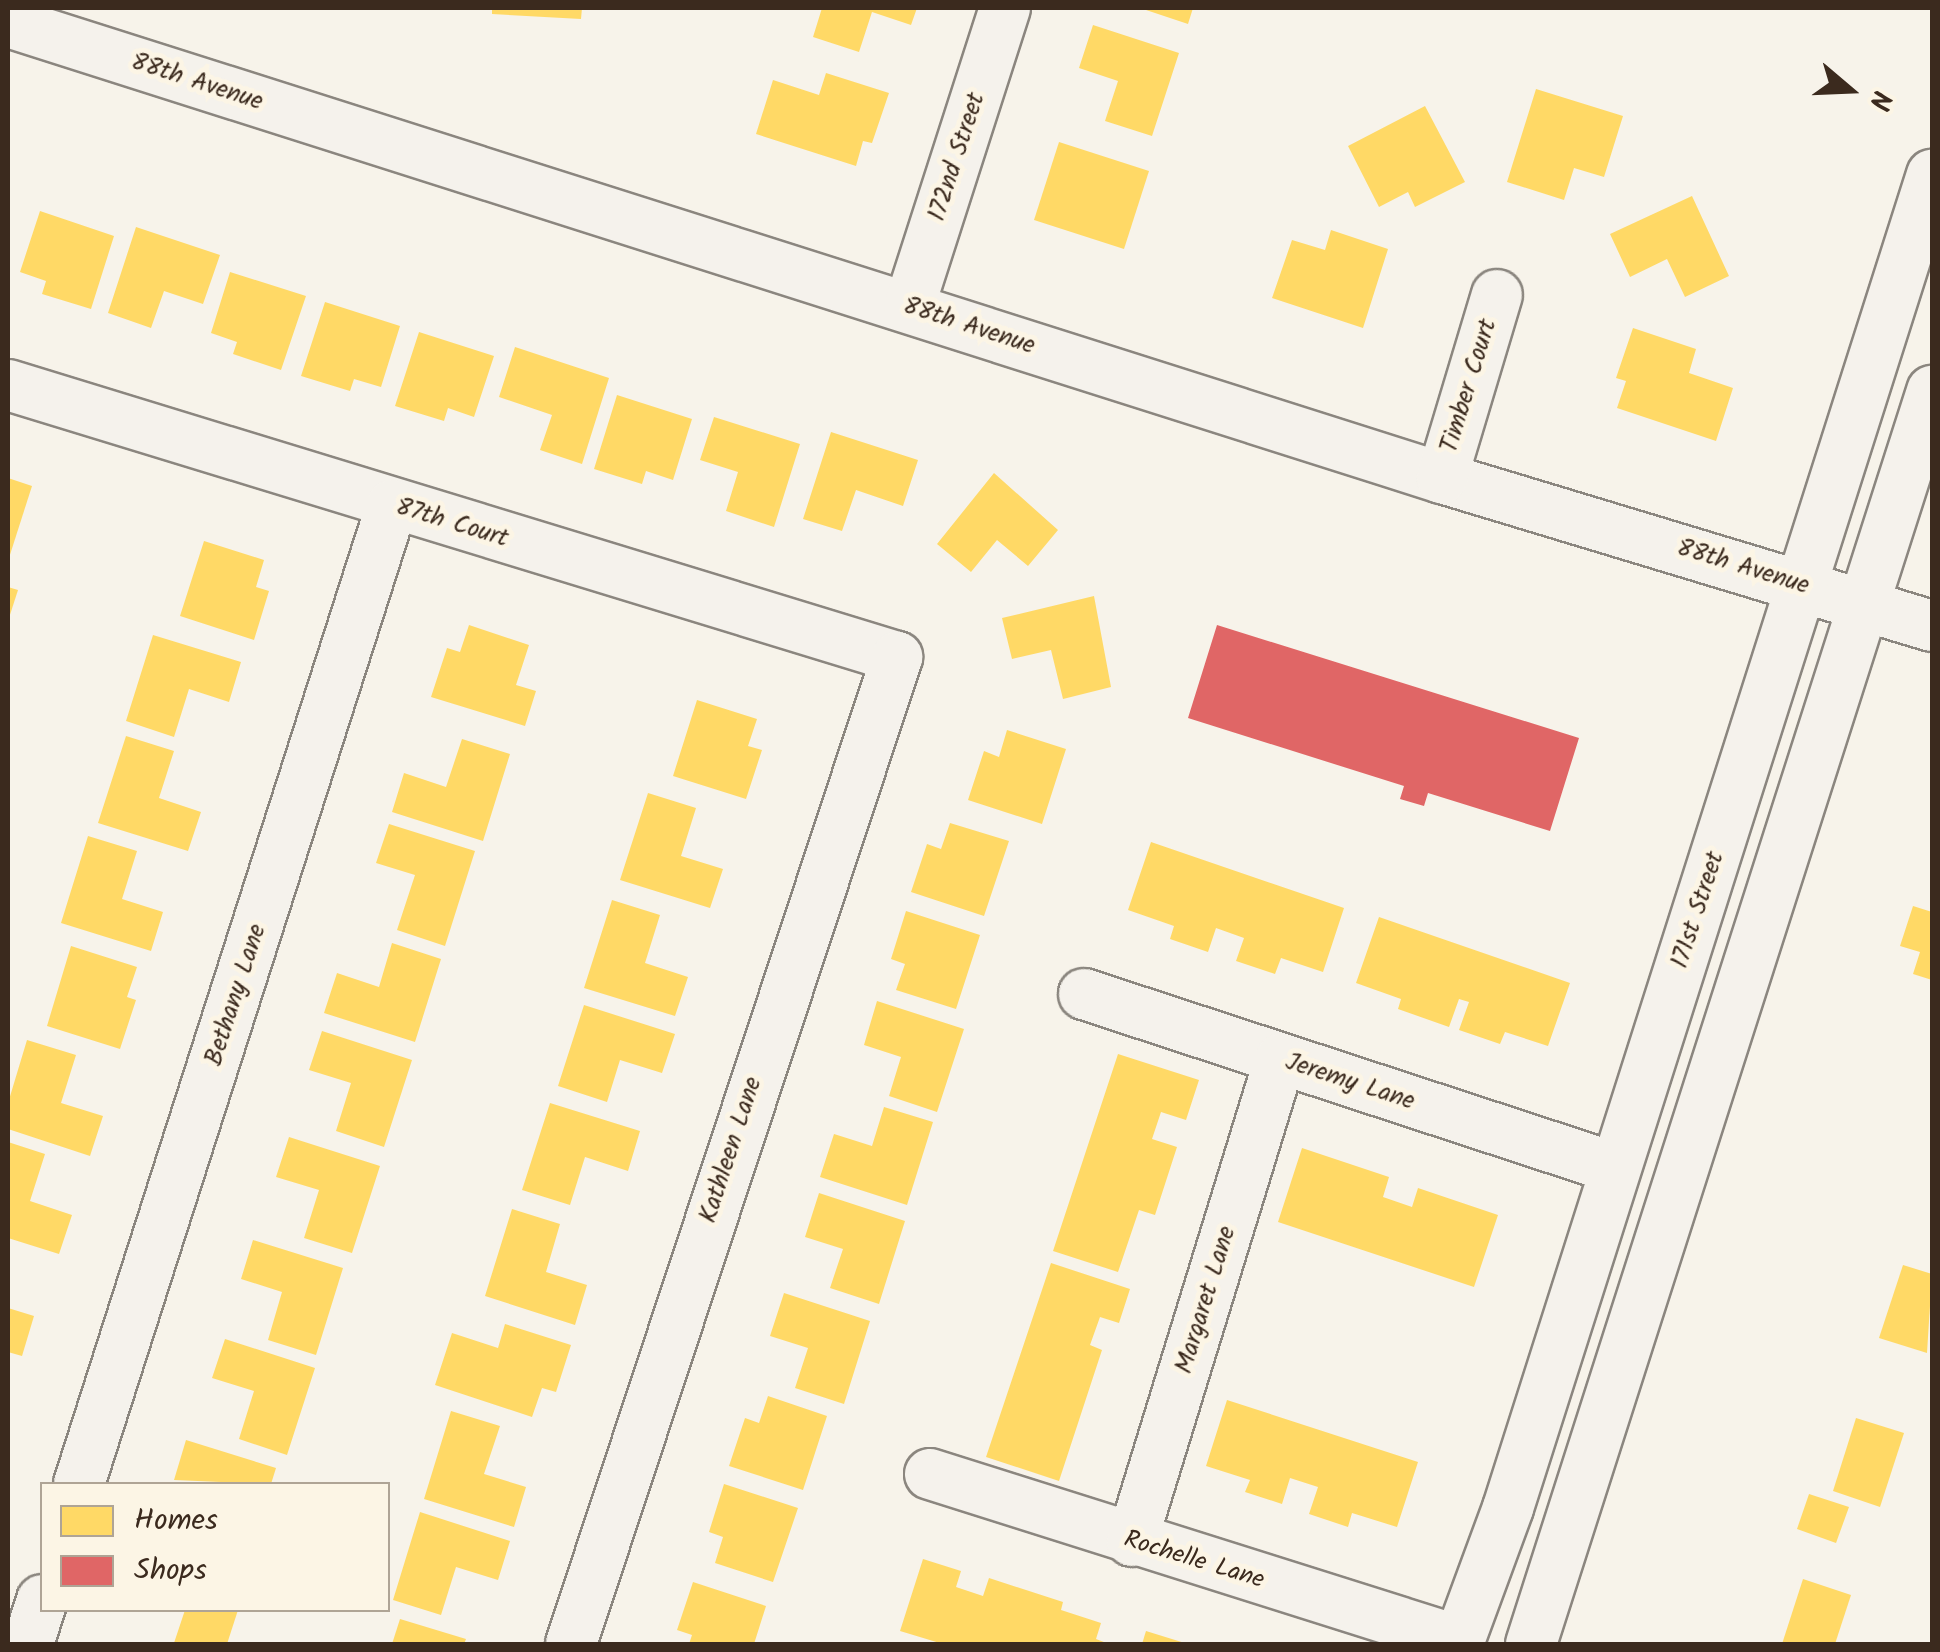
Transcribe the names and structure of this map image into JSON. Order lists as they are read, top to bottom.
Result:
{
  "streets": {
    "street": [
      "88th Avenue",
      "172nd Street",
      "Timber Court",
      "87th Court",
      "171st Street",
      "Bethany Lane",
      "Jeremy Lane",
      "Kathleen Lane",
      "Margaret Lane",
      "Rochelle Lane"
    ]
  },
  "crossings": [
    ["88th Avenue", "172nd Street"],
    ["88th Avenue", "Timber Court"],
    ["88th Avenue", "171st Street"],
    ["87th Court", "Bethany Lane"],
    ["87th Court", "Kathleen Lane"],
    ["171st Street", "Jeremy Lane"],
    ["171st Street", "Rochelle Lane"],
    ["Jeremy Lane", "Margaret Lane"],
    ["Margaret Lane", "Rochelle Lane"]
  ],
  "legend": ["Homes", "Shops"],
  "north": "right"
}
